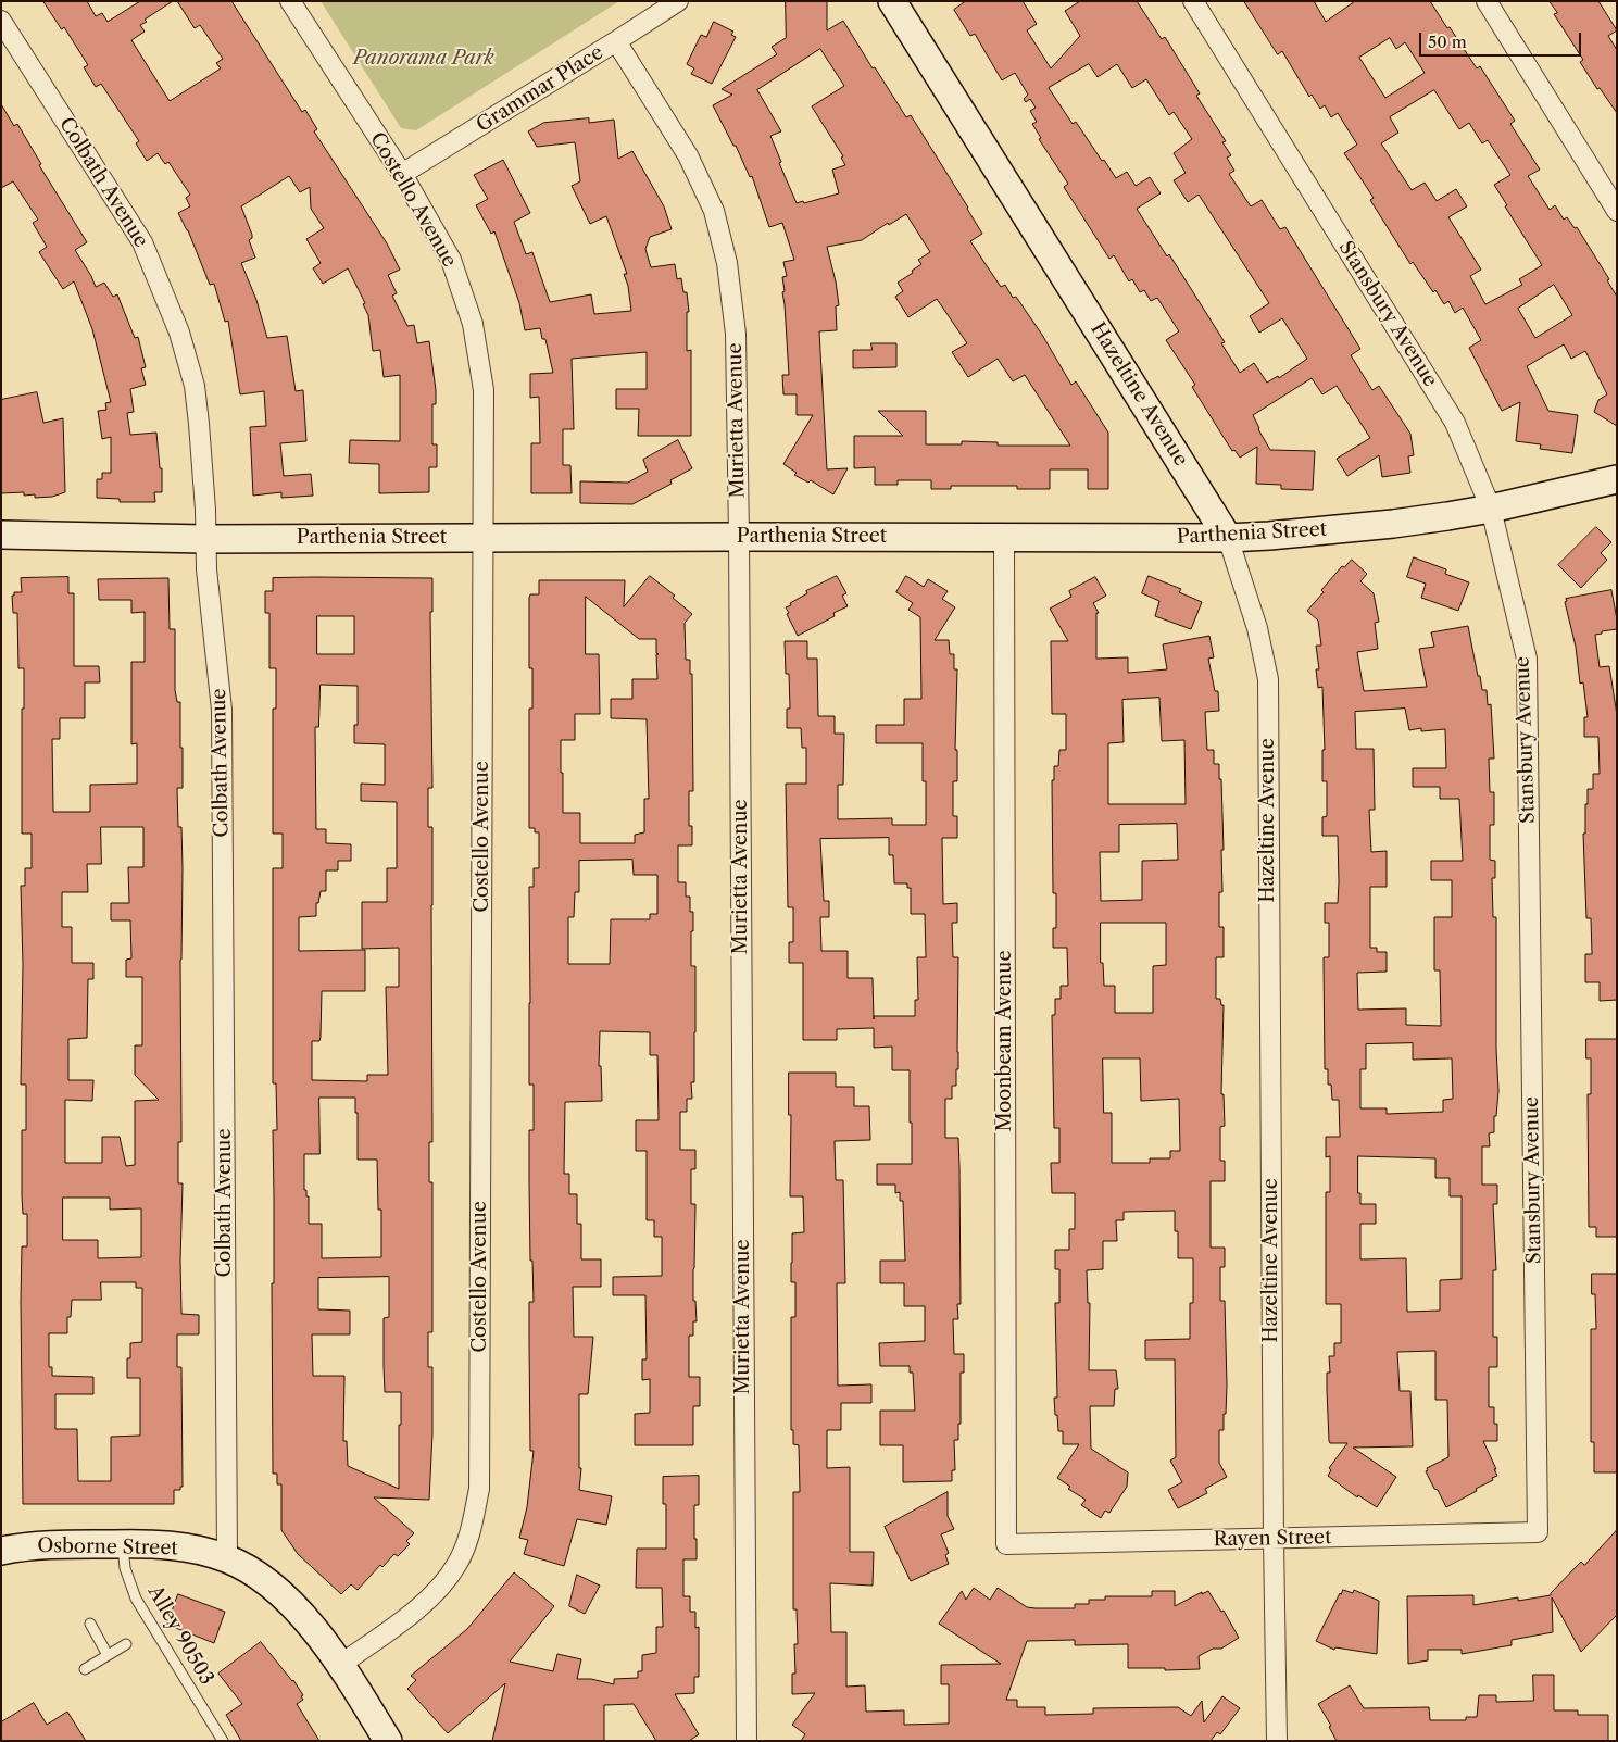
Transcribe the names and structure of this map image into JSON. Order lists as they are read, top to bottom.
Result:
{
  "streets": {
    "street": [
      "Grammar Place",
      "Colbath Avenue",
      "Costello Avenue",
      "Stansbury Avenue",
      "Hazeltine Avenue",
      "Murietta Avenue",
      "Parthenia Street",
      "Moonbeam Avenue",
      "Rayen Street",
      "Osborne Street"
    ],
    "lane": ["Alley 90503"]
  },
  "crossings": [
    ["Grammar Place", "Costello Avenue"],
    ["Grammar Place", "Murietta Avenue"],
    ["Colbath Avenue", "Parthenia Street"],
    ["Colbath Avenue", "Osborne Street"],
    ["Costello Avenue", "Parthenia Street"],
    ["Costello Avenue", "Osborne Street"],
    ["Stansbury Avenue", "Parthenia Street"],
    ["Stansbury Avenue", "Rayen Street"],
    ["Hazeltine Avenue", "Parthenia Street"],
    ["Hazeltine Avenue", "Rayen Street"],
    ["Murietta Avenue", "Parthenia Street"],
    ["Parthenia Street", "Moonbeam Avenue"],
    ["Moonbeam Avenue", "Rayen Street"],
    ["Osborne Street", "Alley 90503"]
  ],
  "parks": ["Panorama Park"],
  "scale_bar": "50 m"
}
